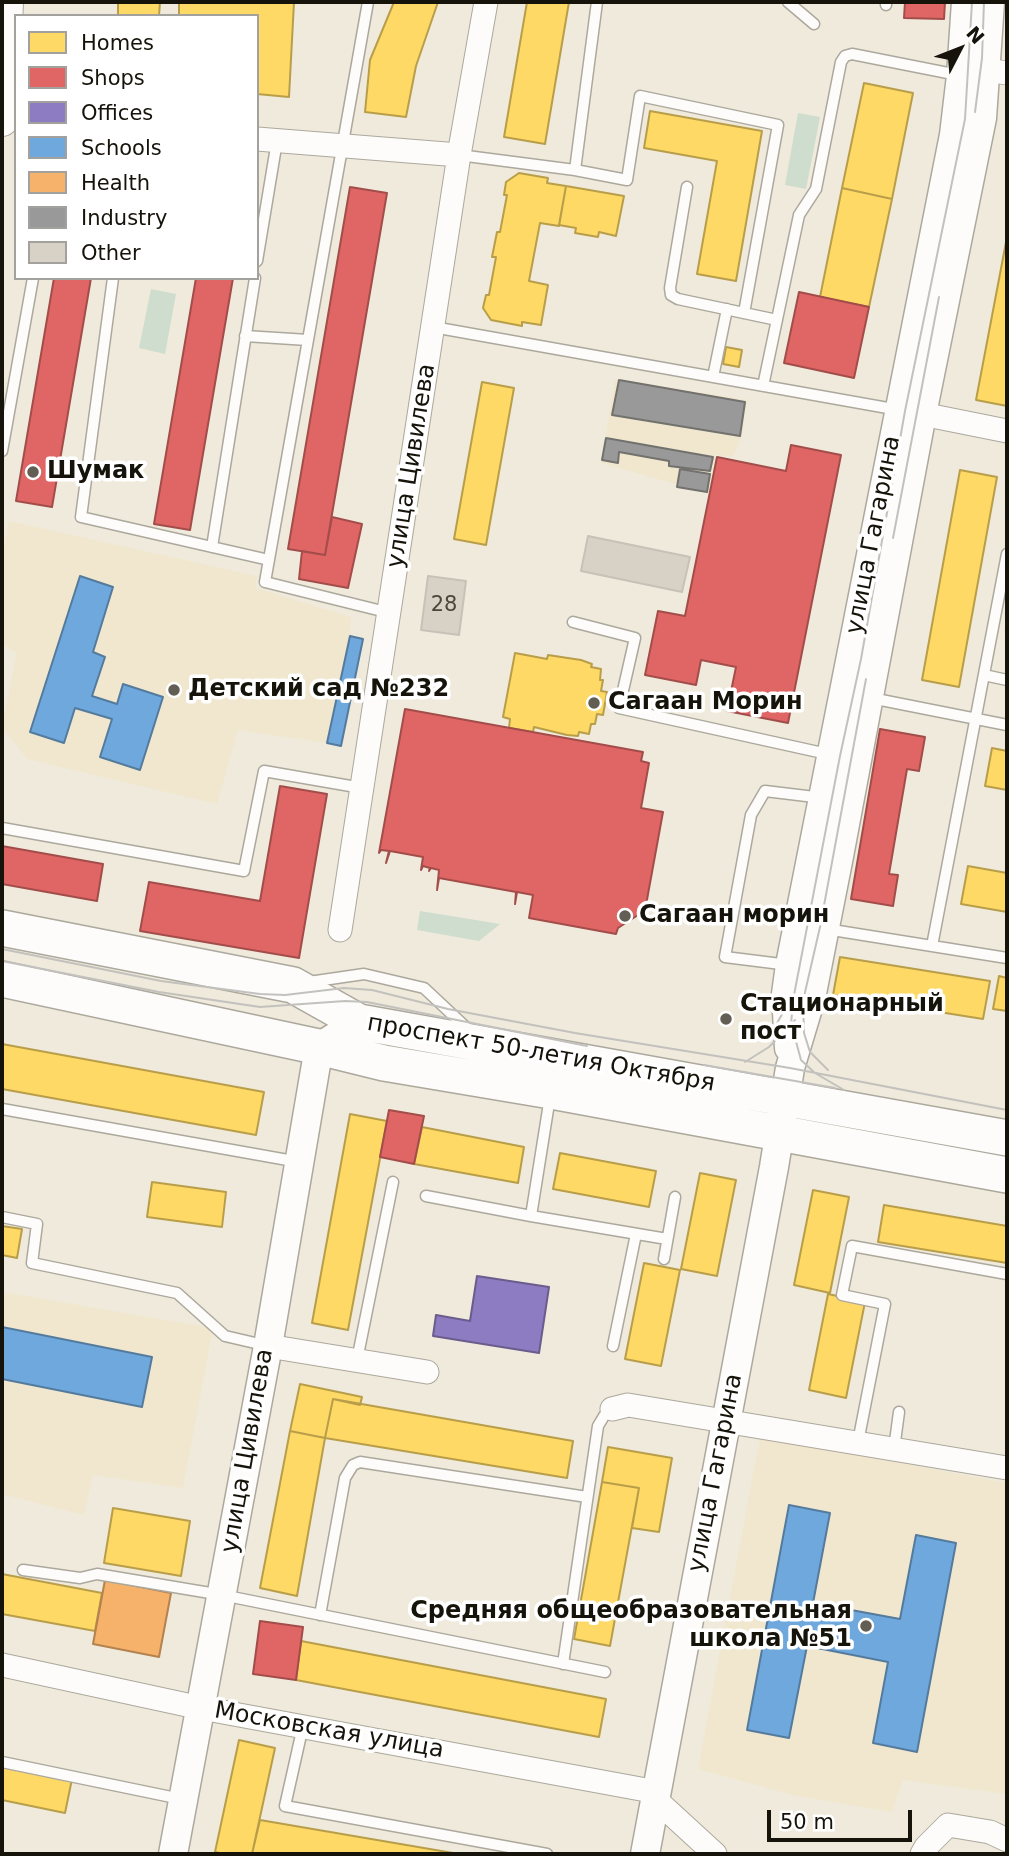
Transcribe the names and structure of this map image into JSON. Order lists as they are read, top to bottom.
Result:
{
  "streets": {
    "main road": ["проспект 50-летия Октября"],
    "street": ["улица Цивилева", "улица Гагарина", "Московская улица"]
  },
  "crossings": [
    ["улица Цивилева", "проспект 50-летия Октября"],
    ["улица Цивилева", "Московская улица"],
    ["улица Гагарина", "проспект 50-летия Октября"],
    ["улица Гагарина", "Московская улица"]
  ],
  "places": [
    "Шумак",
    "Детский сад №232",
    "Сагаан Морин",
    "Сагаан морин",
    "Стационарный пост",
    "Средняя общеобразовательная школа №51"
  ],
  "house_numbers": ["28"],
  "legend": [
    "Homes",
    "Shops",
    "Offices",
    "Schools",
    "Health",
    "Industry",
    "Other"
  ],
  "scale_bar": "50 m",
  "north": "top right"
}
